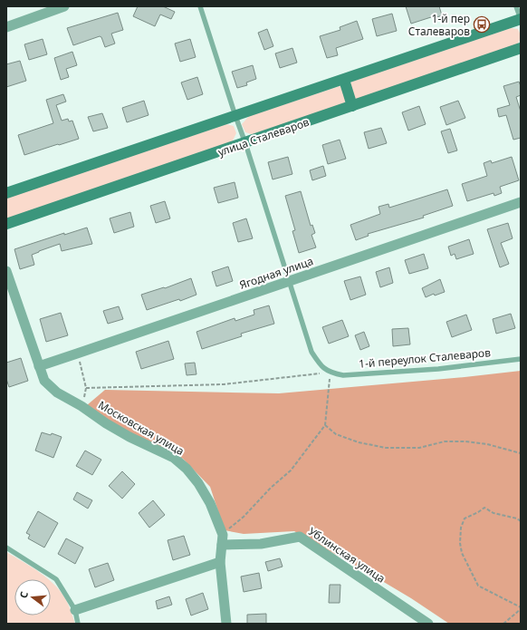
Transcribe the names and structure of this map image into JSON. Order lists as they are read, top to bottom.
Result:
{
  "streets": {
    "main road": ["улица Сталеваров"],
    "street": ["Ягодная улица", "Московская улица", "Ублинская улица"],
    "lane": ["1-й переулок Сталеваров"]
  },
  "crossings": [
    ["Ягодная улица", "Московская улица"],
    ["Московская улица", "Ублинская улица"]
  ],
  "places": {
    "bus stop": ["1-й пер Сталеваров"]
  },
  "north": "left"
}
